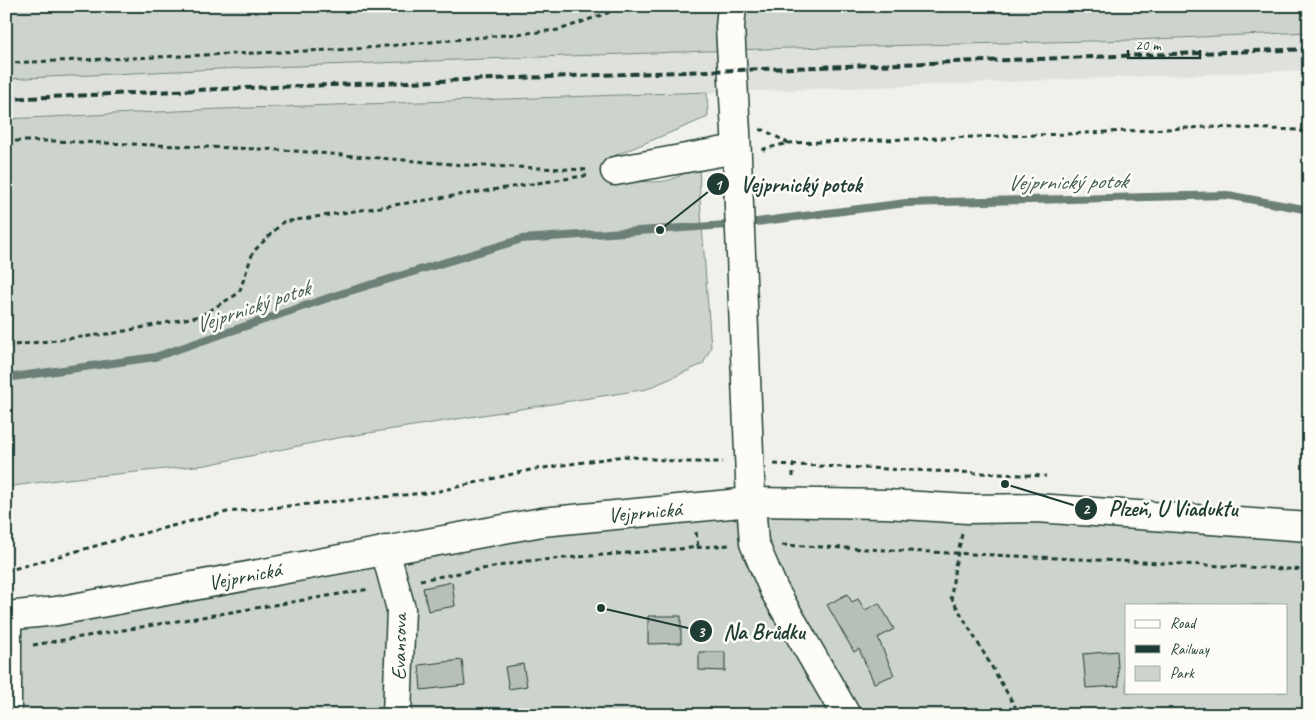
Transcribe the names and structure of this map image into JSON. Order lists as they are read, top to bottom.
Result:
{
  "streets": {
    "main road": ["Vejprnická", "Evansova"]
  },
  "crossings": [
    ["Vejprnická", "Evansova"]
  ],
  "water": ["Vejprnický potok"],
  "places": ["Vejprnický potok", "Plzeň, U Viaduktu", "Na Brůdku"],
  "legend": ["Road", "Railway", "Park"],
  "scale_bar": "20 m"
}
